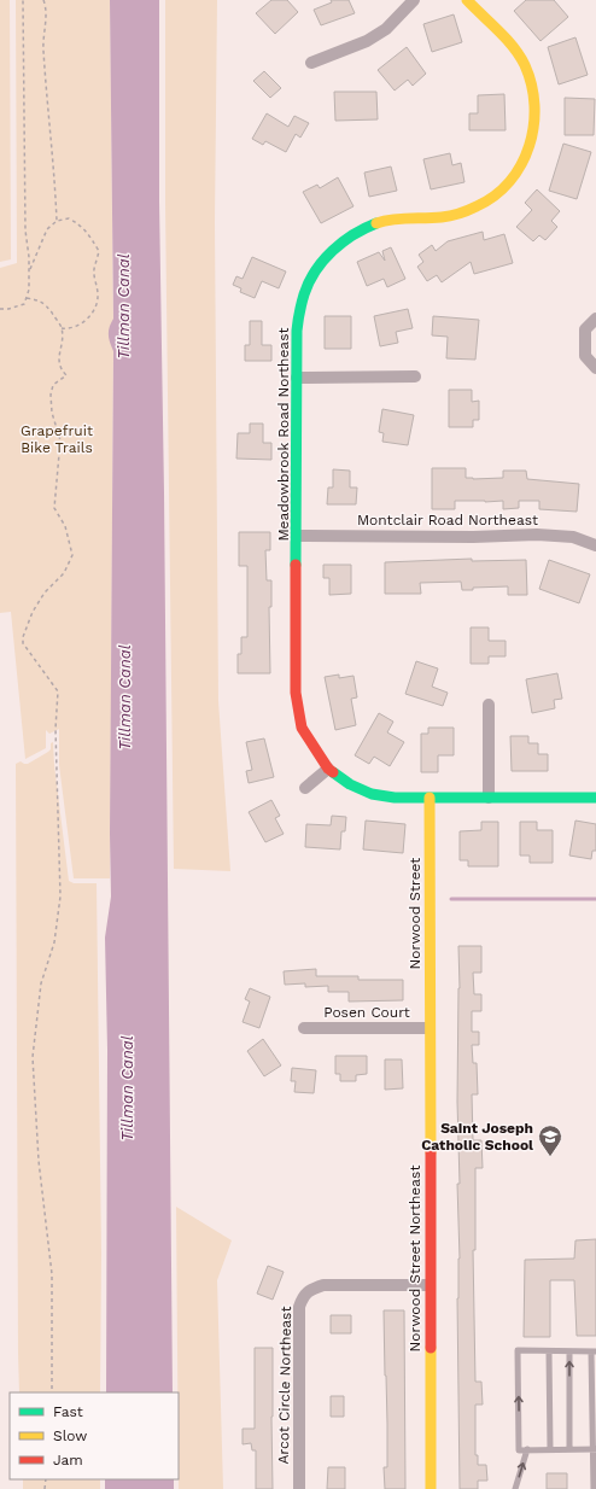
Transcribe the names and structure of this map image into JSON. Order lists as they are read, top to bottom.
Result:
{
  "streets": {
    "street": [
      "Meadowbrook Road Northeast",
      "Montclair Road Northeast",
      "Norwood Street",
      "Posen Court",
      "Norwood Street Northeast",
      "Arcot Circle Northeast"
    ]
  },
  "crossings": [
    ["Meadowbrook Road Northeast", "Montclair Road Northeast"],
    ["Norwood Street", "Posen Court"],
    ["Norwood Street", "Norwood Street Northeast"],
    ["Posen Court", "Norwood Street Northeast"],
    ["Norwood Street Northeast", "Arcot Circle Northeast"]
  ],
  "water": ["Tillman Canal"],
  "parks": ["Grapefruit Bike Trails"],
  "places": {
    "school or university": ["Saint Joseph Catholic School"]
  },
  "legend": ["Fast", "Slow", "Jam"]
}
